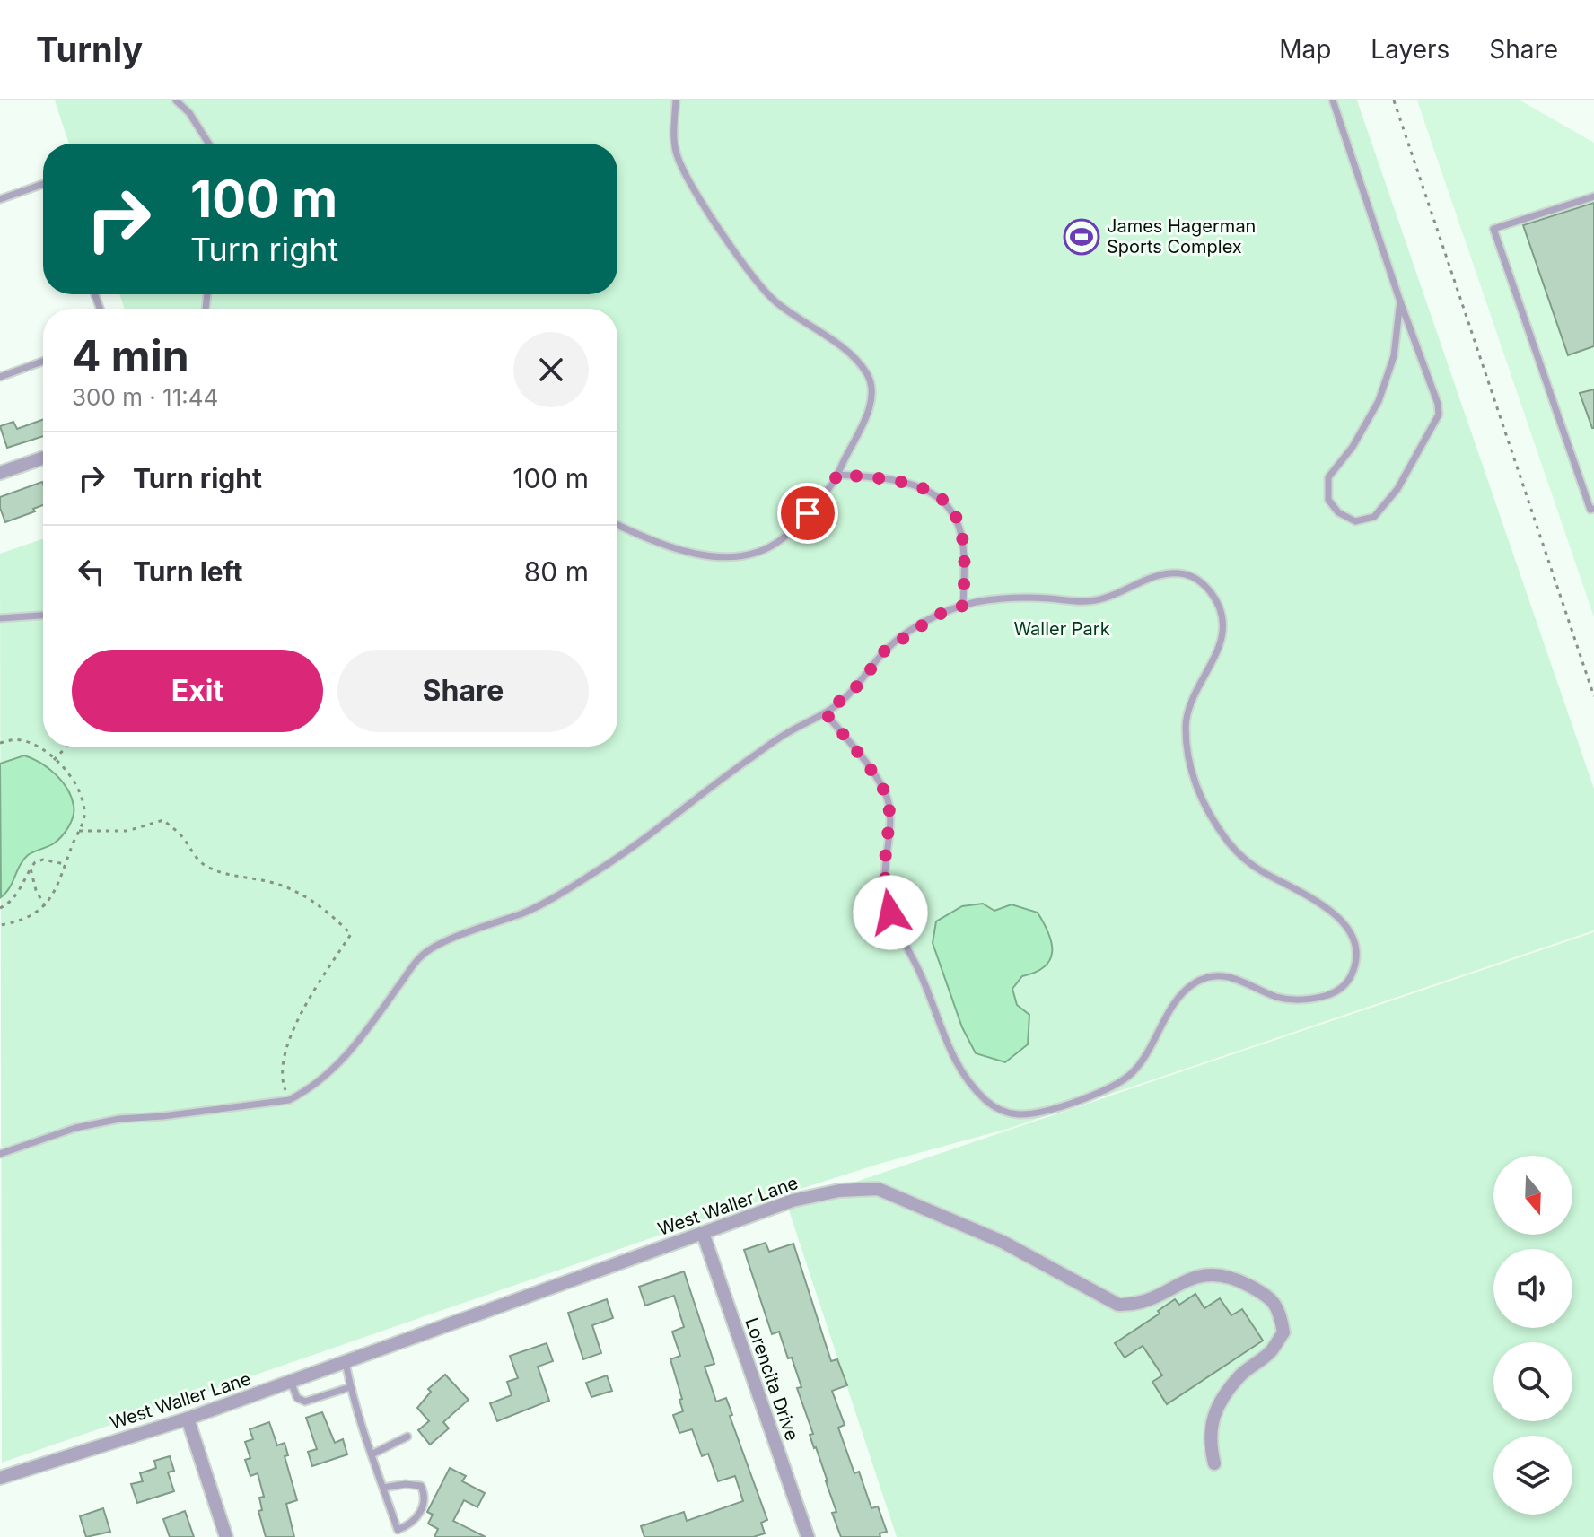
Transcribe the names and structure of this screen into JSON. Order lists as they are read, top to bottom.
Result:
{
  "streets": {
    "street": ["West Waller Lane", "Lorencita Drive"]
  },
  "crossings": [
    ["West Waller Lane", "Lorencita Drive"]
  ],
  "parks": ["Waller Park"],
  "places": {
    "sports": ["James Hagerman Sports Complex"]
  },
  "north": "bottom",
  "page": {
    "header": "Turnly",
    "nav": ["Map", "Layers", "Share"],
    "turn": ["100 m", "Turn right"],
    "heading": ["4 min", "300 m · 11:44"],
    "list": [
      {
        "name": "Turn right",
        "value": "100 m"
      },
      {
        "name": "Turn left",
        "value": "80 m"
      }
    ],
    "buttons": ["Exit", "Share"]
  }
}
